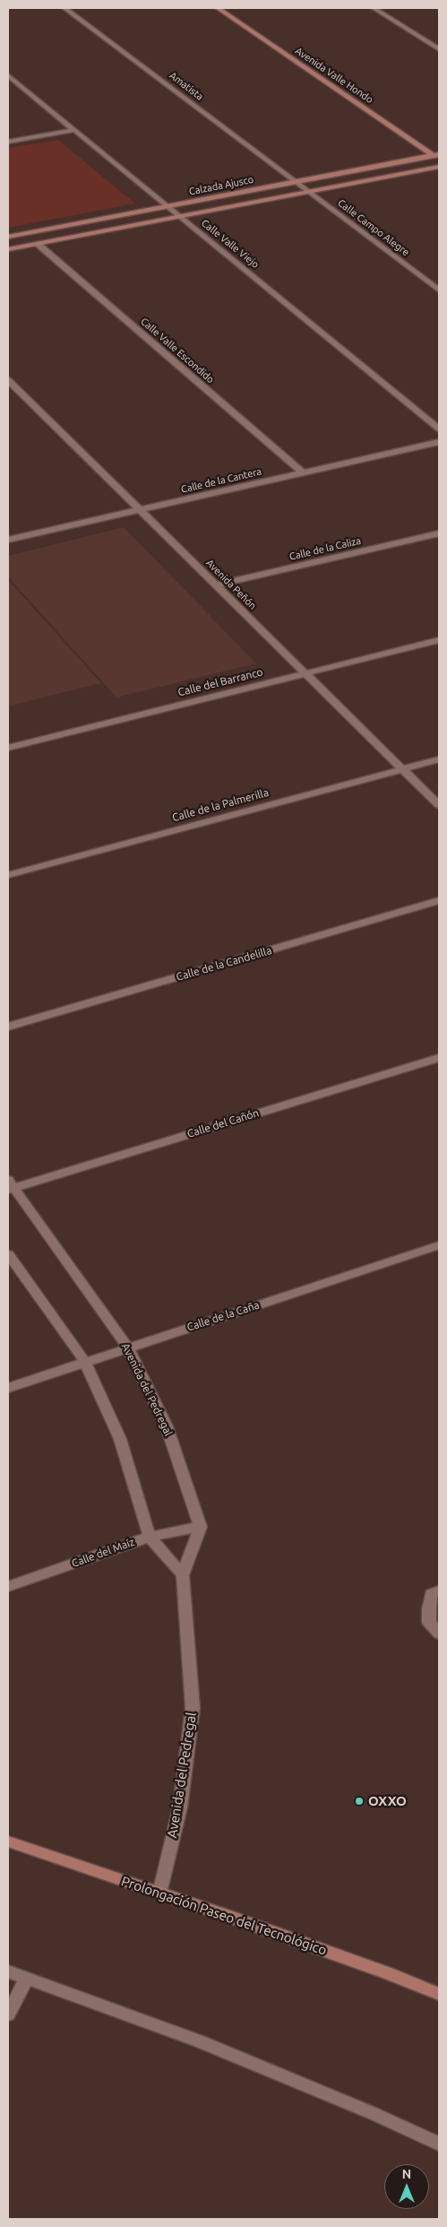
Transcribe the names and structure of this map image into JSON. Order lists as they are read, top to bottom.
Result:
{
  "streets": {
    "street": [
      "Avenida Valle Hondo",
      "Amatista",
      "Calzada Ajusco",
      "Calle Campo Alegre",
      "Calle Valle Viejo",
      "Calle Valle Escondido",
      "Calle de la Cantera",
      "Calle de la Caliza",
      "Avenida Peñón",
      "Calle del Barranco",
      "Calle de la Palmerilla",
      "Calle de la Candelilla",
      "Calle del Cañón",
      "Calle de la Caña",
      "Avenida del Pedregal",
      "Calle del Maíz",
      "Prolongación Paseo del Tecnológico"
    ]
  },
  "crossings": [
    ["Avenida Valle Hondo", "Calzada Ajusco"],
    ["Amatista", "Calzada Ajusco"],
    ["Amatista", "Calle Campo Alegre"],
    ["Calzada Ajusco", "Calle Campo Alegre"],
    ["Calzada Ajusco", "Calle Valle Viejo"],
    ["Calzada Ajusco", "Calle Valle Escondido"],
    ["Calle Valle Escondido", "Calle de la Cantera"],
    ["Calle de la Cantera", "Avenida Peñón"],
    ["Calle de la Caliza", "Avenida Peñón"],
    ["Avenida Peñón", "Calle del Barranco"],
    ["Avenida Peñón", "Calle de la Palmerilla"],
    ["Calle del Cañón", "Avenida del Pedregal"],
    ["Calle de la Caña", "Avenida del Pedregal"],
    ["Avenida del Pedregal", "Calle del Maíz"],
    ["Avenida del Pedregal", "Prolongación Paseo del Tecnológico"]
  ],
  "places": ["OXXO"],
  "north": "top"
}
